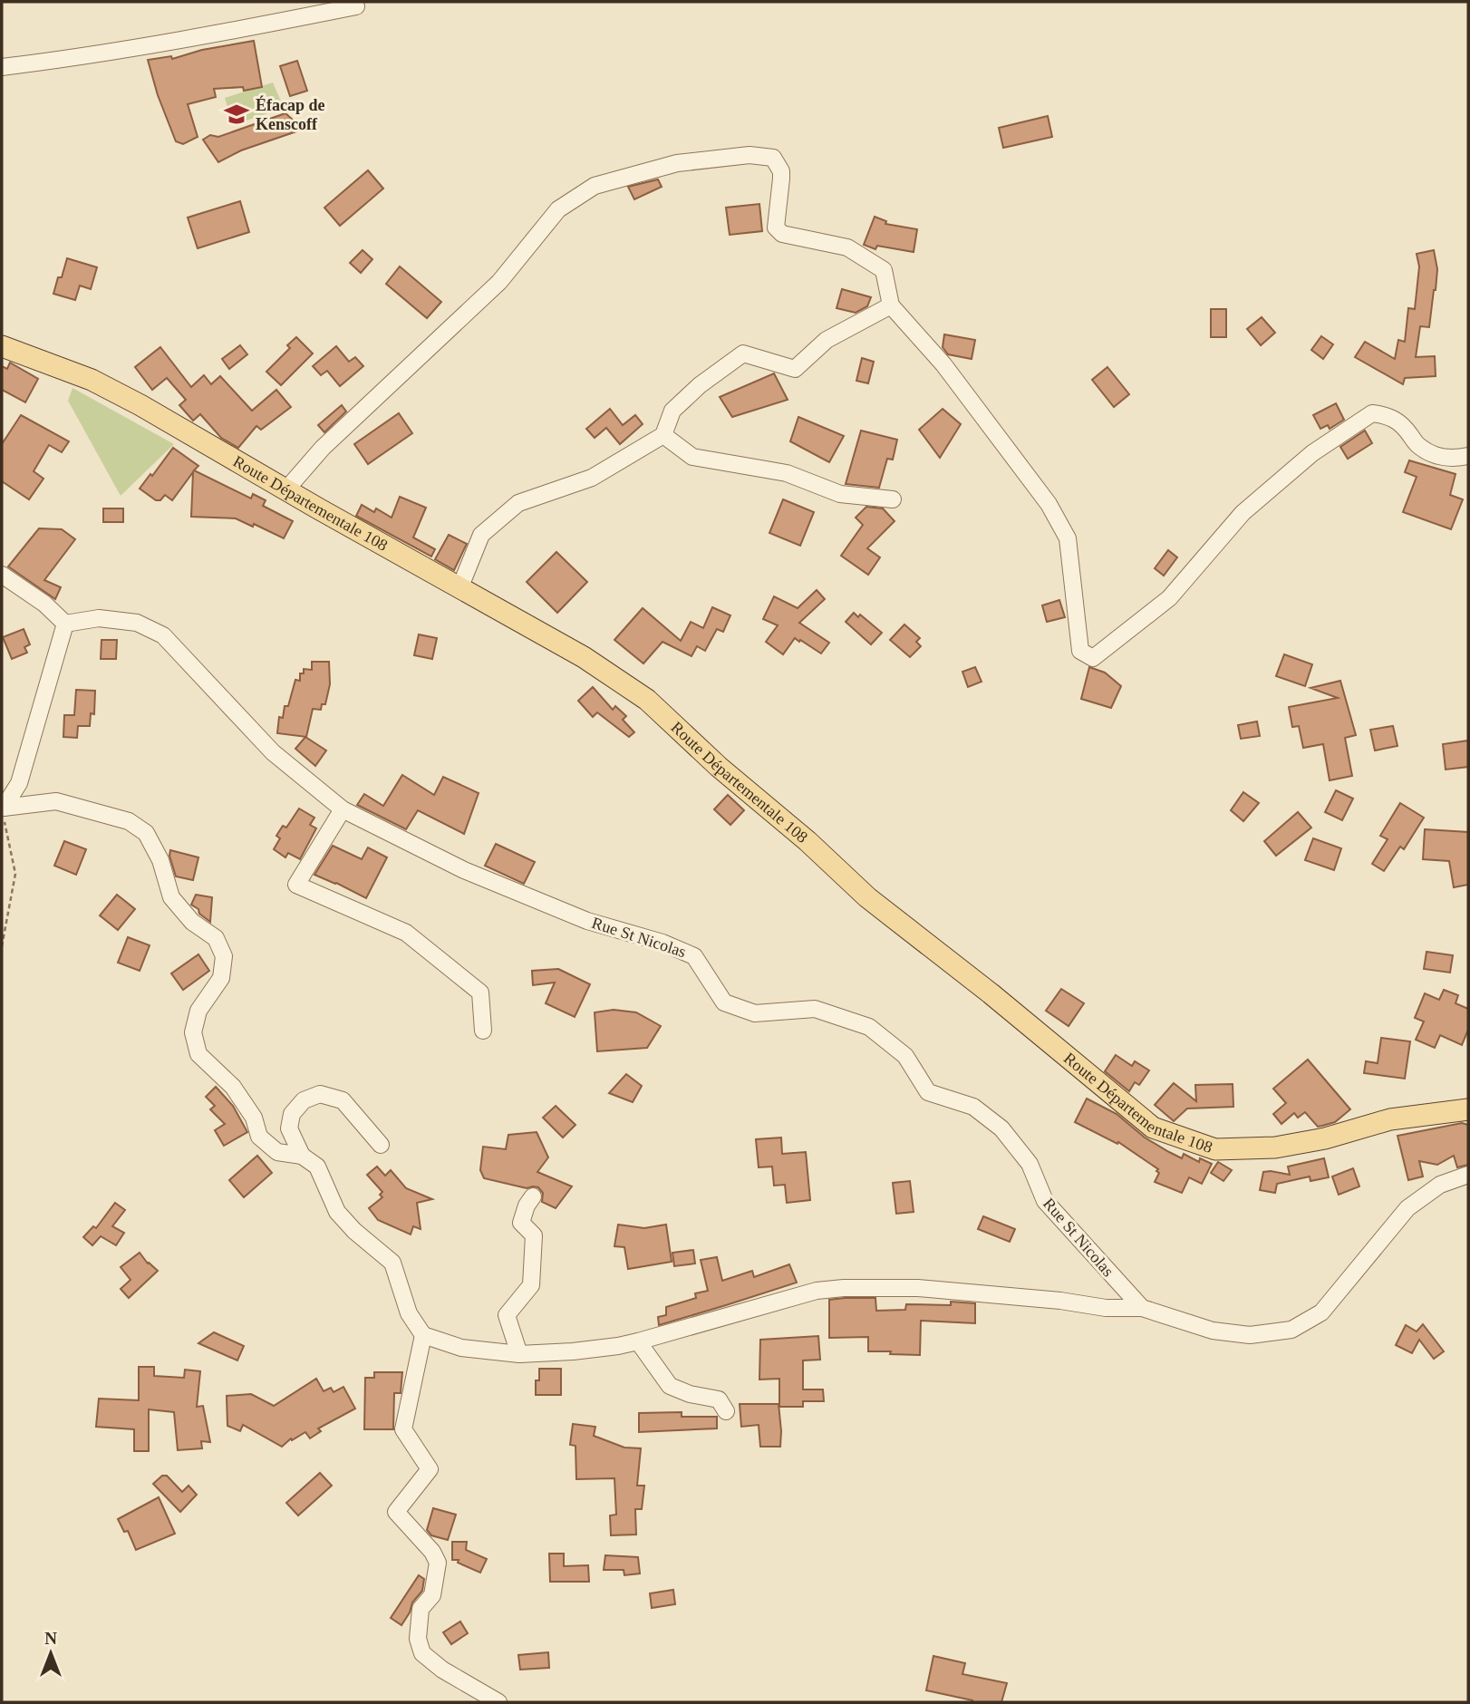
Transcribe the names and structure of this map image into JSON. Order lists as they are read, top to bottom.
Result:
{
  "streets": {
    "main road": ["Route Départementale 108"],
    "street": ["Rue St Nicolas"]
  },
  "places": {
    "school or university": ["Éfacap de Kenscoff"]
  },
  "north": "top"
}
